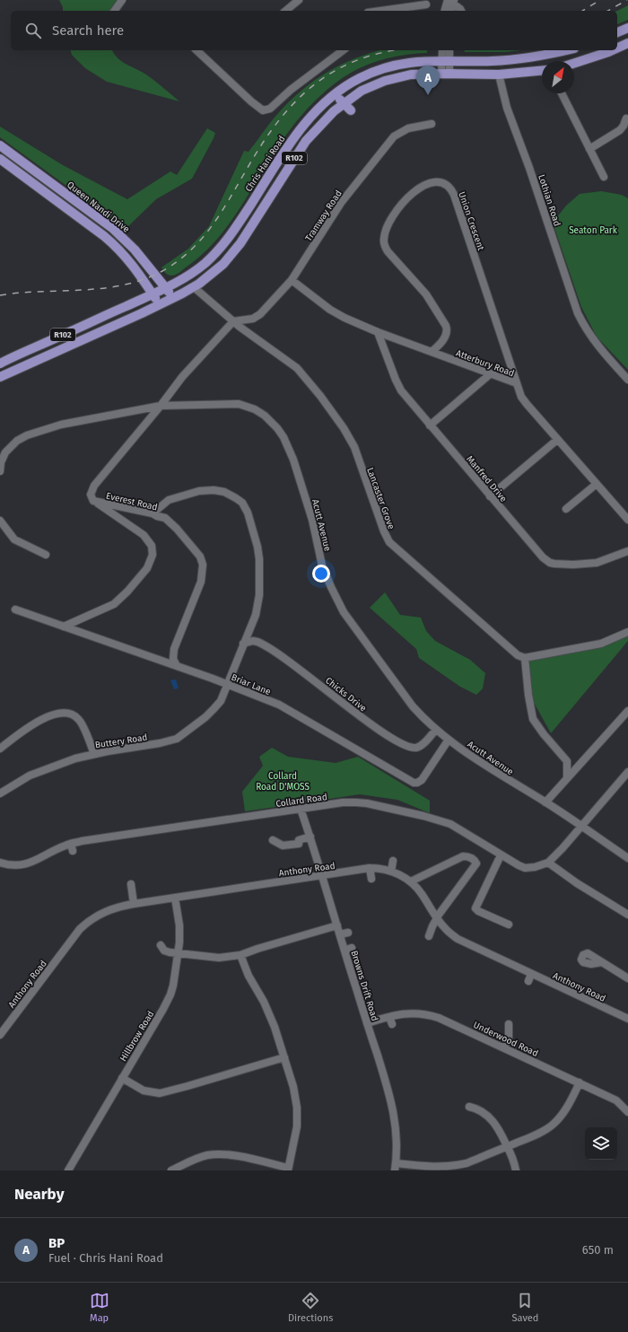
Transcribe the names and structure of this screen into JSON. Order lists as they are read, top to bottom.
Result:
{
  "streets": {
    "main road": ["R102", "Chris Hani Road", "Queen Nandi Drive"],
    "street": [
      "Lothian Road",
      "Tramway Road",
      "Union Crescent",
      "Atterbury Road",
      "Manfred Drive",
      "Lancaster Grove",
      "Everest Road",
      "Acutt Avenue",
      "Briar Lane",
      "Chicks Drive",
      "Buttery Road",
      "Collard Road",
      "Anthony Road",
      "Browns Drift Road",
      "Hillbrow Road",
      "Underwood Road"
    ]
  },
  "crossings": [
    ["R102", "Lothian Road"],
    ["R102", "Queen Nandi Drive"],
    ["R102", "Lancaster Grove"],
    ["Chris Hani Road", "Queen Nandi Drive"],
    ["Tramway Road", "Atterbury Road"],
    ["Tramway Road", "Lancaster Grove"],
    ["Tramway Road", "Everest Road"],
    ["Union Crescent", "Atterbury Road"],
    ["Atterbury Road", "Manfred Drive"],
    ["Lancaster Grove", "Everest Road"],
    ["Everest Road", "Acutt Avenue"],
    ["Everest Road", "Briar Lane"],
    ["Everest Road", "Buttery Road"],
    ["Acutt Avenue", "Briar Lane"],
    ["Acutt Avenue", "Chicks Drive"],
    ["Briar Lane", "Buttery Road"],
    ["Chicks Drive", "Buttery Road"],
    ["Collard Road", "Browns Drift Road"],
    ["Anthony Road", "Browns Drift Road"],
    ["Anthony Road", "Hillbrow Road"],
    ["Browns Drift Road", "Underwood Road"]
  ],
  "parks": ["Seaton Park", "Collard Road D'MOSS"],
  "north": "top right",
  "page": {
    "search": "Search here",
    "pins": "A",
    "heading": "Nearby",
    "list": [
      {
        "mark": "A",
        "name": "BP",
        "note": "Fuel · Chris Hani Road",
        "value": "650 m"
      }
    ],
    "nav": ["Map", "Directions", "Saved"]
  }
}
